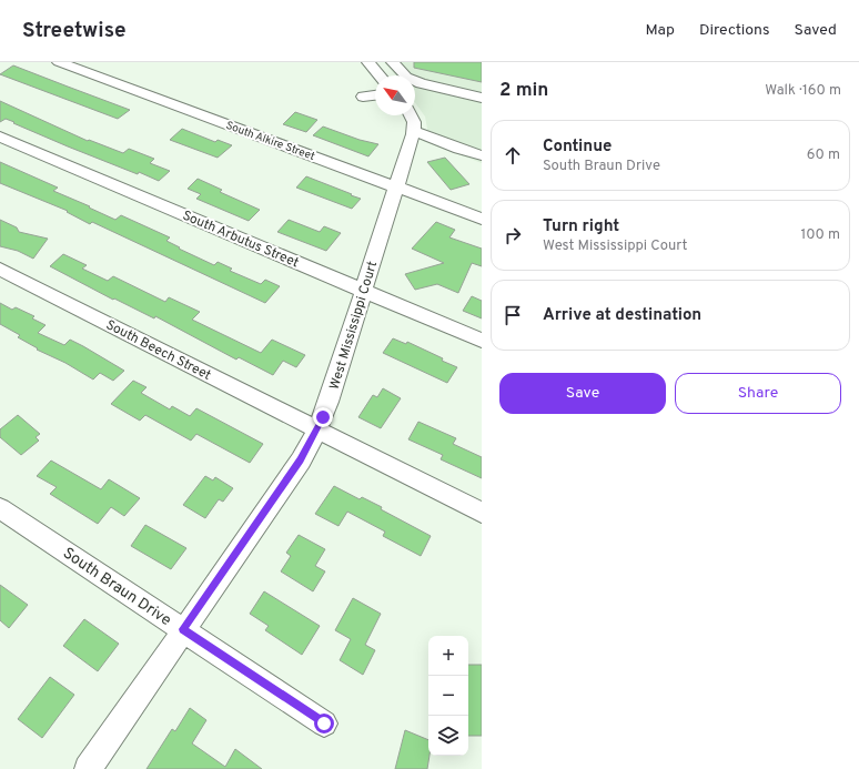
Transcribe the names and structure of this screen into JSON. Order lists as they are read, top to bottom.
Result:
{
  "streets": {
    "street": [
      "South Alkire Street",
      "South Arbutus Street",
      "West Mississippi Court",
      "South Beech Street",
      "South Braun Drive"
    ]
  },
  "crossings": [
    ["South Alkire Street", "West Mississippi Court"],
    ["South Arbutus Street", "West Mississippi Court"],
    ["West Mississippi Court", "South Beech Street"],
    ["West Mississippi Court", "South Braun Drive"]
  ],
  "north": "top left",
  "page": {
    "header": "Streetwise",
    "nav": ["Map", "Directions", "Saved"],
    "heading": ["2 min", "Walk · 160 m"],
    "list": [
      ["Continue", "South Braun Drive", "60 m"],
      ["Turn right", "West Mississippi Court", "100 m"],
      "Arrive at destination"
    ],
    "buttons": ["Save", "Share"],
    "map_buttons": ["+", "−"]
  }
}
